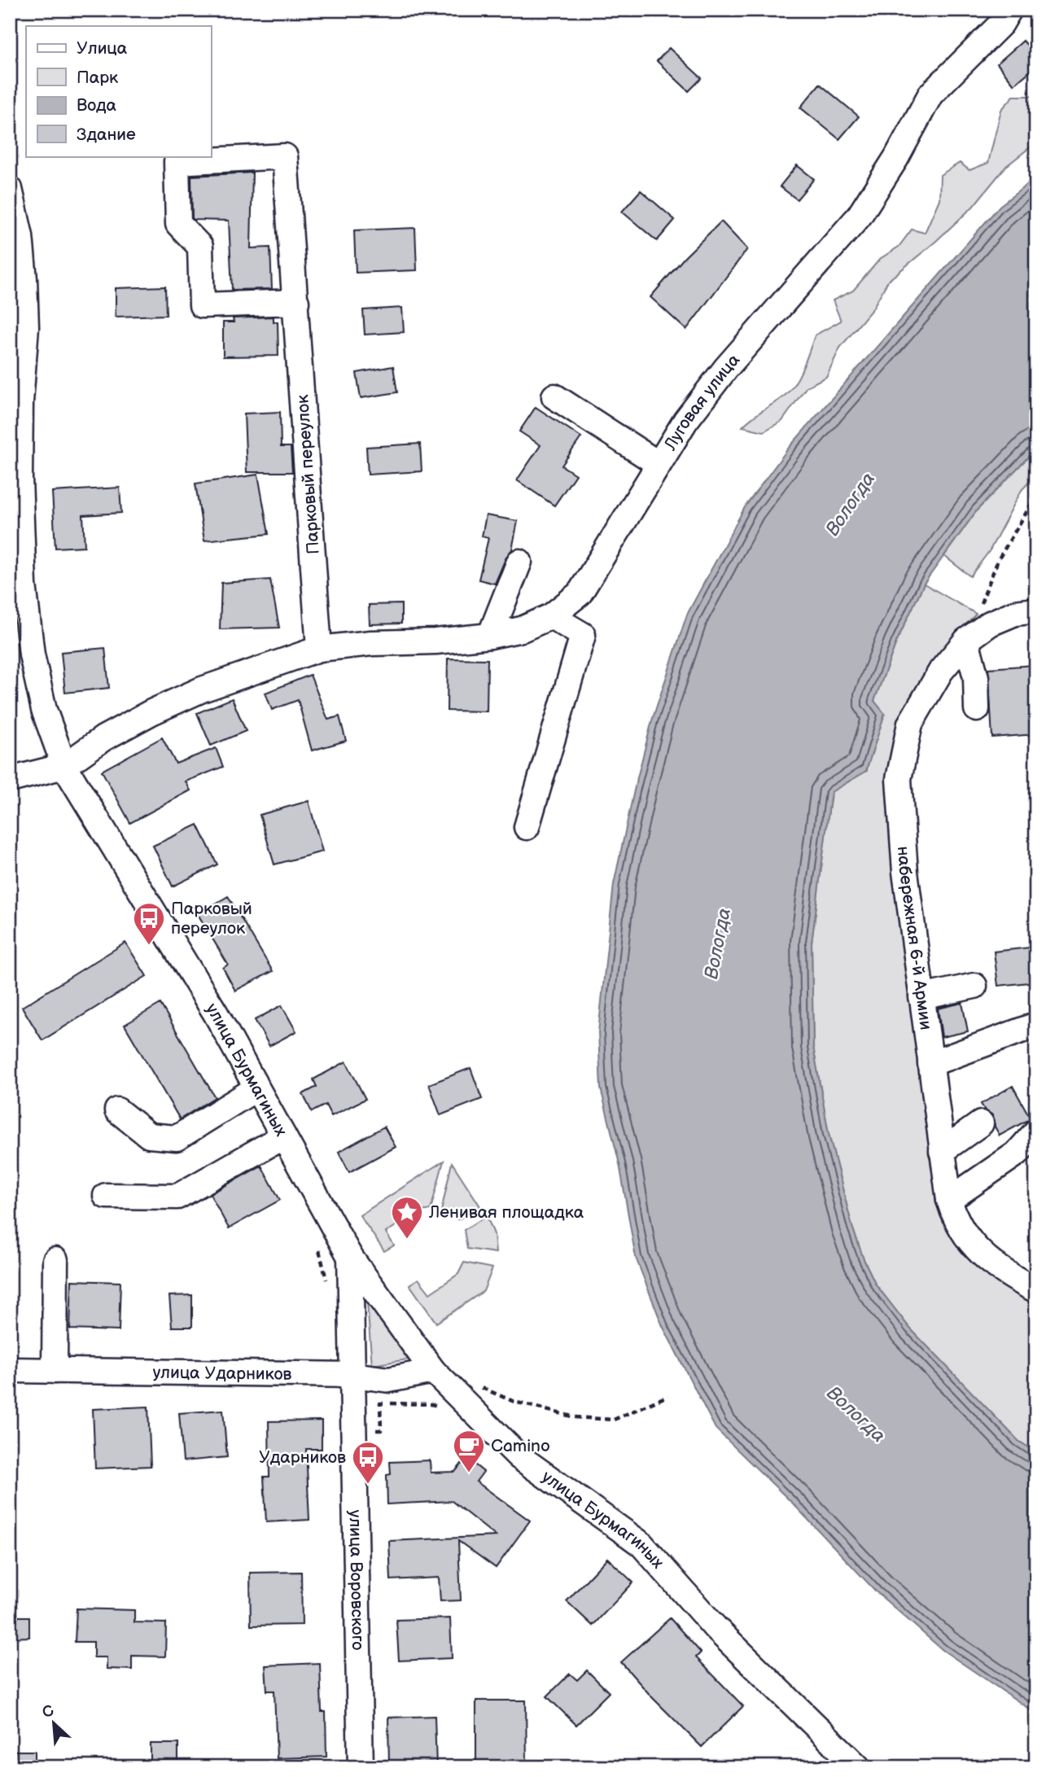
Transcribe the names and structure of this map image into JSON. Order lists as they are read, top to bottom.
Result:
{
  "streets": {
    "street": [
      "Луговая улица",
      "Парковый переулок",
      "набережная 6-й Армии",
      "улица Бурмагиных",
      "улица Ударников",
      "улица Воровского"
    ]
  },
  "crossings": [
    ["Луговая улица", "Парковый переулок"],
    ["улица Бурмагиных", "улица Ударников"],
    ["улица Бурмагиных", "улица Воровского"],
    ["улица Ударников", "улица Воровского"]
  ],
  "water": ["Вологда"],
  "places": {
    "bus stop": ["Парковый переулок", "Ударников"],
    "place": ["Ленивая площадка"],
    "cafe": ["Camino"]
  },
  "legend": [
    "Улица",
    "Парк",
    "Вода",
    "Здание"
  ],
  "north": "top left"
}
